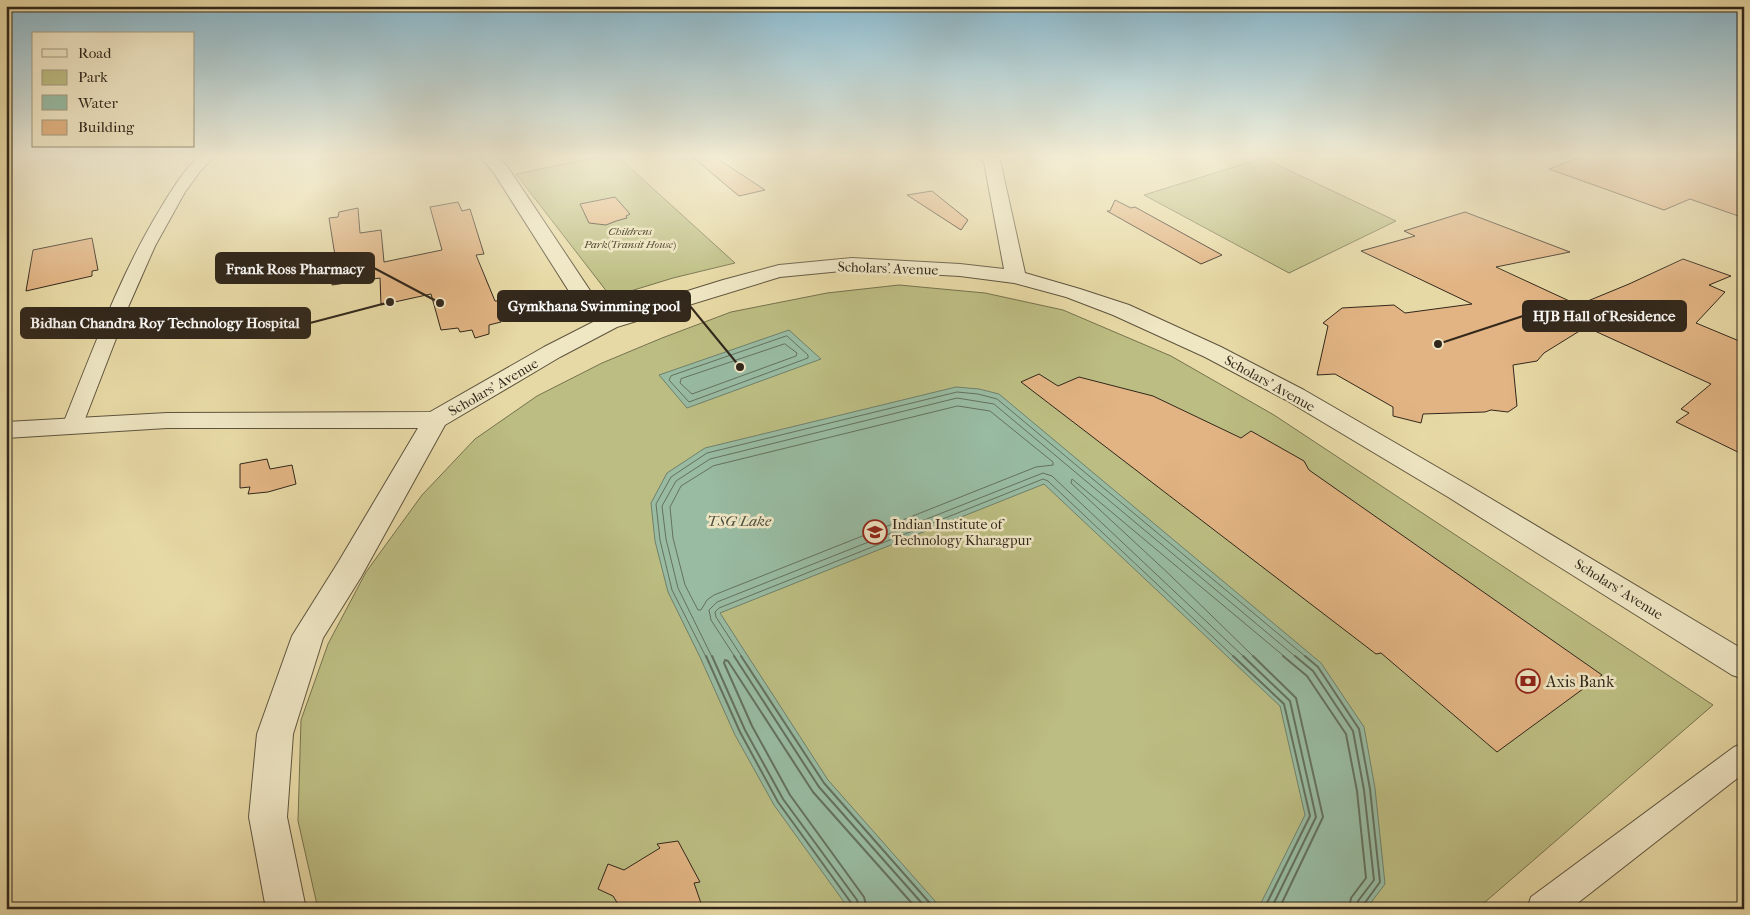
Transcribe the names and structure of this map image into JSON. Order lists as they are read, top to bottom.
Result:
{
  "streets": {
    "street": ["Scholars' Avenue"]
  },
  "water": ["TSG Lake"],
  "parks": ["Childrens Park(Transit House)"],
  "places": {
    "other": [
      "Bidhan Chandra Roy Technology Hospital",
      "Frank Ross Pharmacy",
      "HJB Hall of Residence",
      "Gymkhana Swimming pool"
    ],
    "school or university": ["Indian Institute of Technology Kharagpur"],
    "bank": ["Axis Bank"]
  },
  "legend": [
    "Road",
    "Park",
    "Water",
    "Building"
  ]
}
